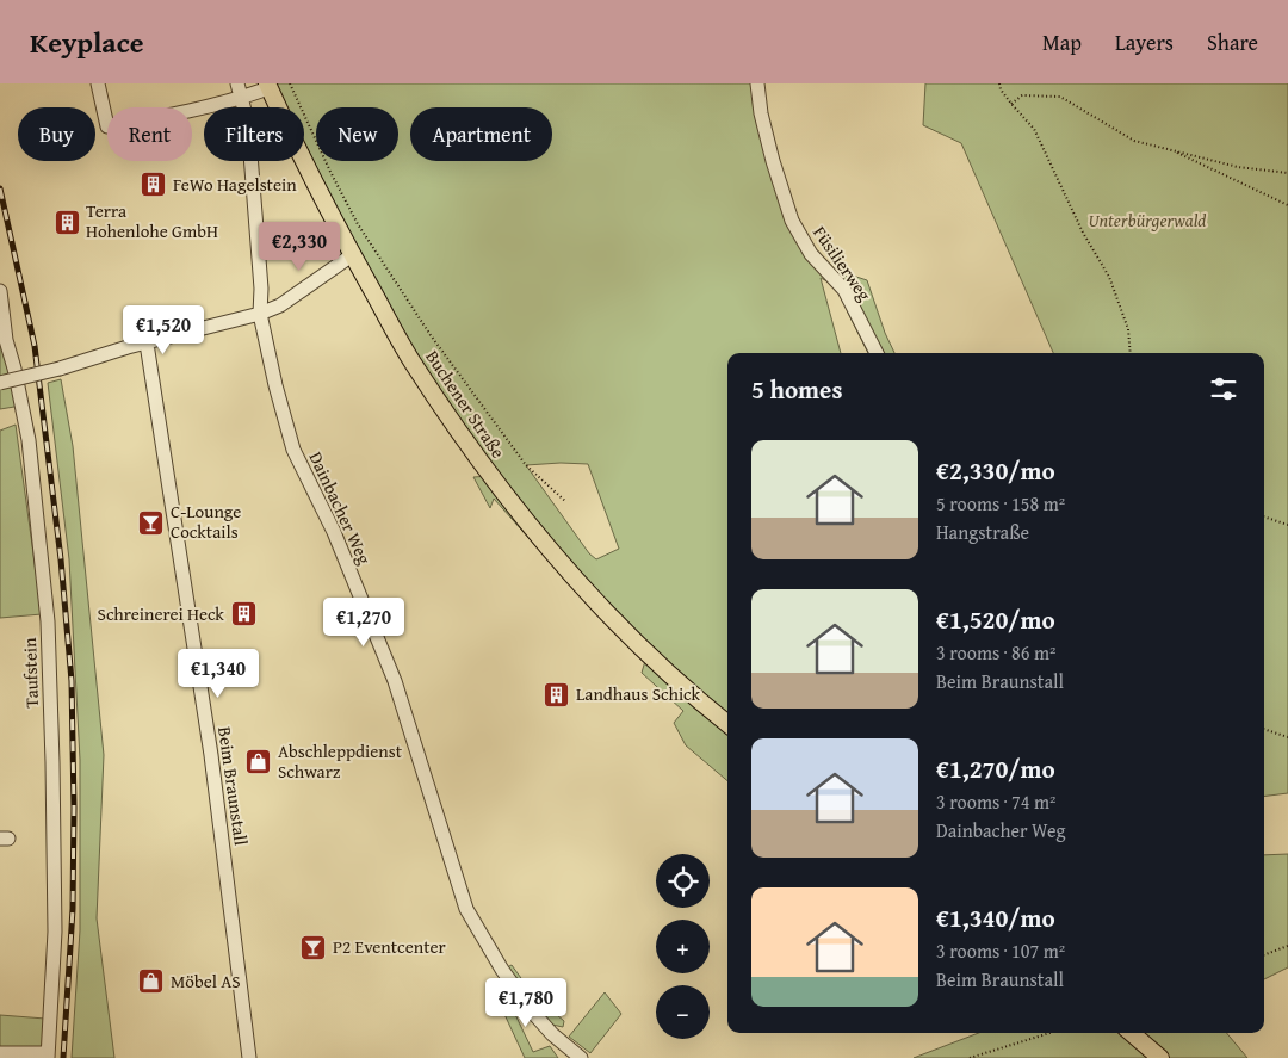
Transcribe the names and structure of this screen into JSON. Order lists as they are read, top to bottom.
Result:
{
  "streets": {
    "main road": ["Buchener Straße"],
    "street": [
      "Füsilierweg",
      "Dainbacher Weg",
      "Taufstein",
      "Beim Braunstall"
    ]
  },
  "parks": ["Unterbürgerwald"],
  "places": {
    "building": [
      "FeWo Hagelstein",
      "Terra Hohenlohe GmbH",
      "Schreinerei Heck",
      "Landhaus Schick"
    ],
    "bar": ["C-Lounge Cocktails", "P2 Eventcenter"],
    "shop": ["Abschleppdienst Schwarz", "Möbel AS"]
  },
  "page": {
    "header": "Keyplace",
    "nav": ["Map", "Layers", "Share"],
    "chip": [
      "Buy",
      "Rent",
      "Filters",
      "New",
      "Apartment"
    ],
    "price": [
      "€2,330",
      "€1,520",
      "€1,270",
      "€1,340",
      "€1,780"
    ],
    "heading": "5 homes",
    "list": [
      {
        "name": "€2,330/mo",
        "note": "5 rooms · 158 m² · Hangstraße"
      },
      {
        "name": "€1,520/mo",
        "note": "3 rooms · 86 m² · Beim Braunstall"
      },
      {
        "name": "€1,270/mo",
        "note": "3 rooms · 74 m² · Dainbacher Weg"
      },
      {
        "name": "€1,340/mo",
        "note": "3 rooms · 107 m² · Beim Braunstall"
      }
    ],
    "map_buttons": ["+", "−"]
  }
}
